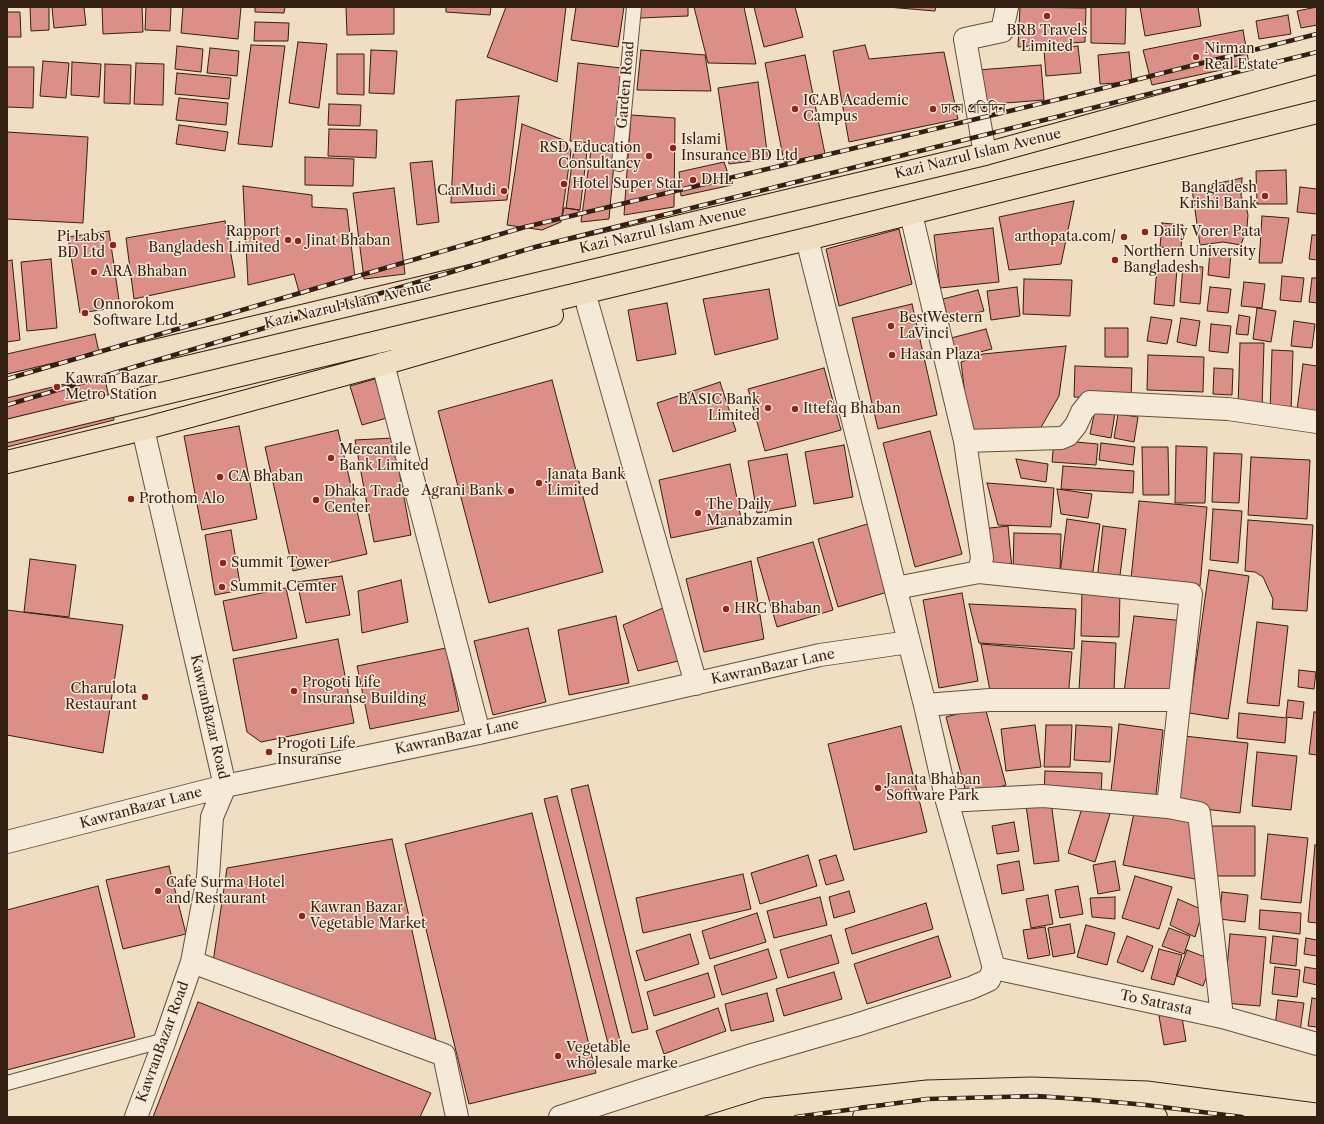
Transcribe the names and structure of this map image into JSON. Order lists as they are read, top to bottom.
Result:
{
  "streets": {
    "highway": ["Kazi Nazrul Islam Avenue"],
    "street": ["KawranBazar Lane", "KawranBazar Road", "To Satrasta"],
    "lane": ["Garden Road"]
  },
  "crossings": [
    ["KawranBazar Lane", "KawranBazar Road"]
  ],
  "places": [
    "BRB Travels Limited",
    "Nirman Real Estate",
    "ICAB Academic Campus",
    "ঢাকা প্রতিদিন",
    "Islami Insurance BD Ltd",
    "RSD Education Consultancy",
    "DHL",
    "Hotel Super Star",
    "CarMudi",
    "Bangladesh Krishi Bank",
    "Daily Vorer Pata",
    "arthopata.com/",
    "Rapport Bangladesh Limited",
    "Jinat Bhaban",
    "Pi Labs BD Ltd",
    "Northern University Bangladesh",
    "ARA Bhaban",
    "Onnorokom Software Ltd.",
    "BestWestern LaVinci",
    "Hasan Plaza",
    "Kawran Bazar Metro Station",
    "BASIC Bank Limited",
    "Ittefaq Bhaban",
    "Mercantile Bank Limited",
    "CA Bhaban",
    "Janata Bank Limited",
    "Agrani Bank",
    "Prothom Alo",
    "Dhaka Trade Center",
    "The Daily Manabzamin",
    "Summit Tower",
    "Summit Cemter",
    "HRC Bhaban",
    "Progoti Life Insuranse Building",
    "Charulota Restaurant",
    "Progoti Life Insuranse",
    "Janata Bhaban Software Park",
    "Cafe Surma Hotel and Restaurant",
    "Kawran Bazar Vegetable Market",
    "Vegetable wholesale marke"
  ]
}
